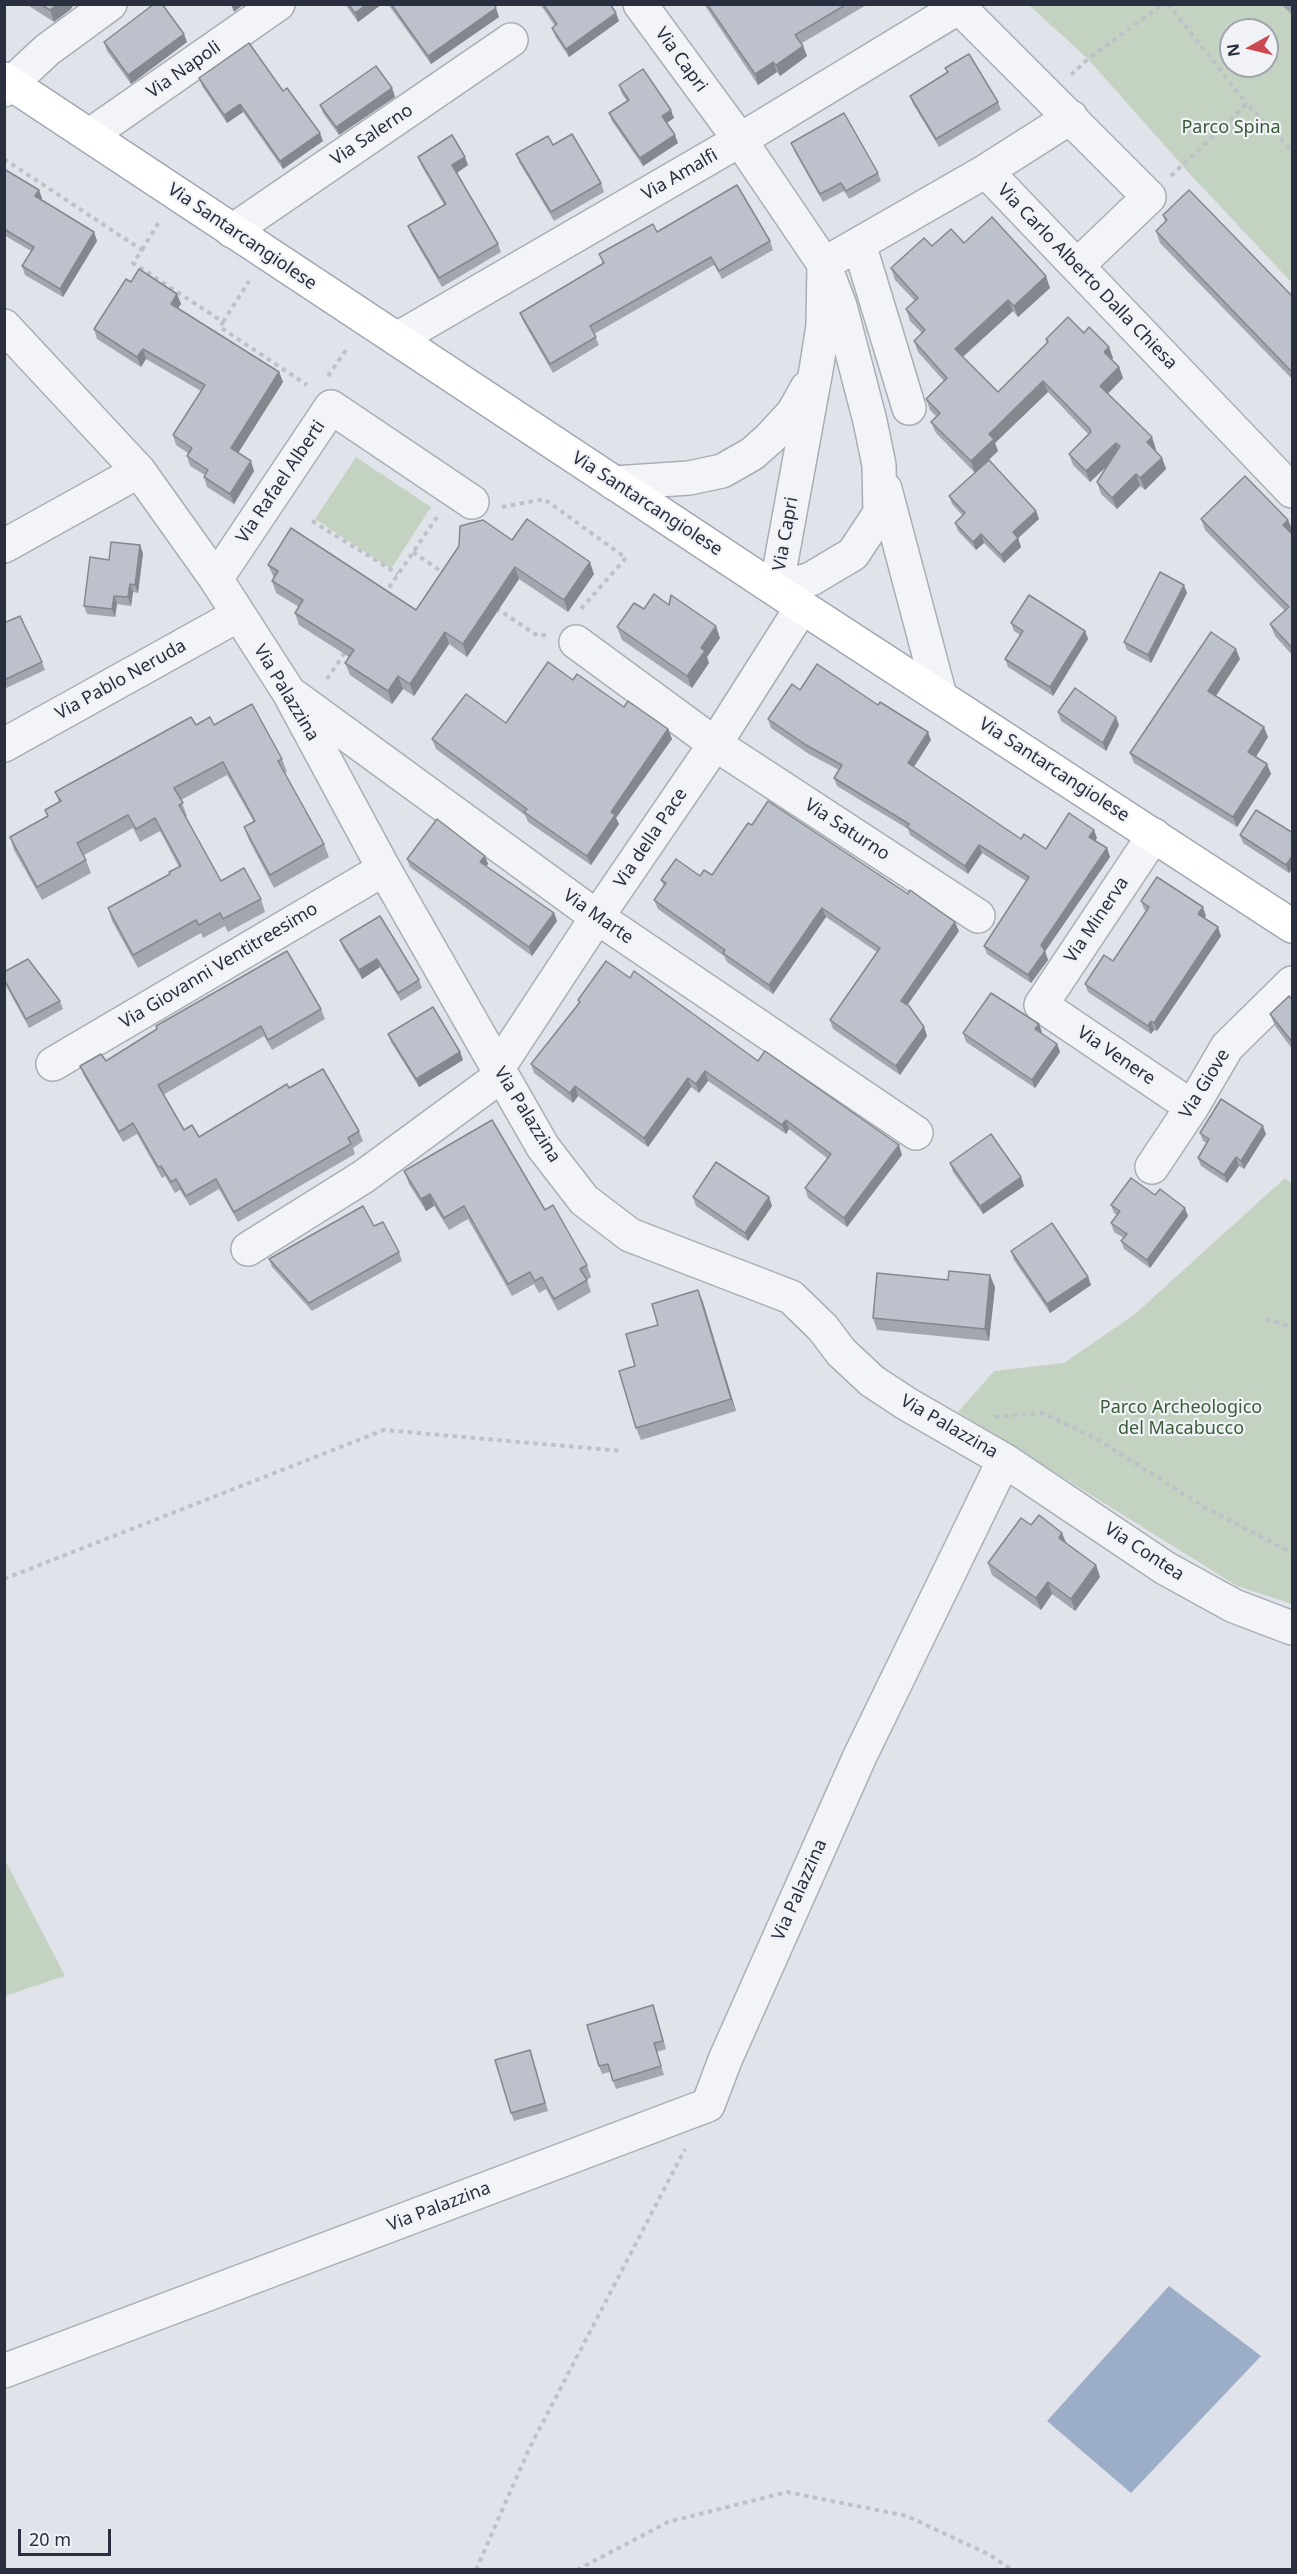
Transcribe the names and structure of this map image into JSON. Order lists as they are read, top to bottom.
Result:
{
  "streets": {
    "main road": ["Via Santarcangiolese"],
    "street": [
      "Via Capri",
      "Via Napoli",
      "Via Salerno",
      "Via Amalfi",
      "Via Carlo Alberto Dalla Chiesa",
      "Via Rafael Alberti",
      "Via Pablo Neruda",
      "Via Palazzina",
      "Via Saturno",
      "Via della Pace",
      "Via Marte",
      "Via Minerva",
      "Via Giovanni Ventitreesimo",
      "Via Venere",
      "Via Giove",
      "Via Contea"
    ]
  },
  "crossings": [
    ["Via Capri", "Via Amalfi"],
    ["Via Capri", "Via Santarcangiolese"],
    ["Via Capri", "Via Carlo Alberto Dalla Chiesa"],
    ["Via Capri", "Via della Pace"],
    ["Via Napoli", "Via Santarcangiolese"],
    ["Via Salerno", "Via Santarcangiolese"],
    ["Via Amalfi", "Via Santarcangiolese"],
    ["Via Santarcangiolese", "Via della Pace"],
    ["Via Santarcangiolese", "Via Minerva"],
    ["Via Rafael Alberti", "Via Palazzina"],
    ["Via Pablo Neruda", "Via Palazzina"],
    ["Via Palazzina", "Via della Pace"],
    ["Via Palazzina", "Via Marte"],
    ["Via Palazzina", "Via Giovanni Ventitreesimo"],
    ["Via Palazzina", "Via Contea"],
    ["Via Saturno", "Via della Pace"],
    ["Via della Pace", "Via Marte"],
    ["Via Minerva", "Via Venere"],
    ["Via Venere", "Via Giove"]
  ],
  "parks": ["Parco Spina", "Parco Archeologico del Macabucco"],
  "scale_bar": "20 m",
  "north": "left"
}
